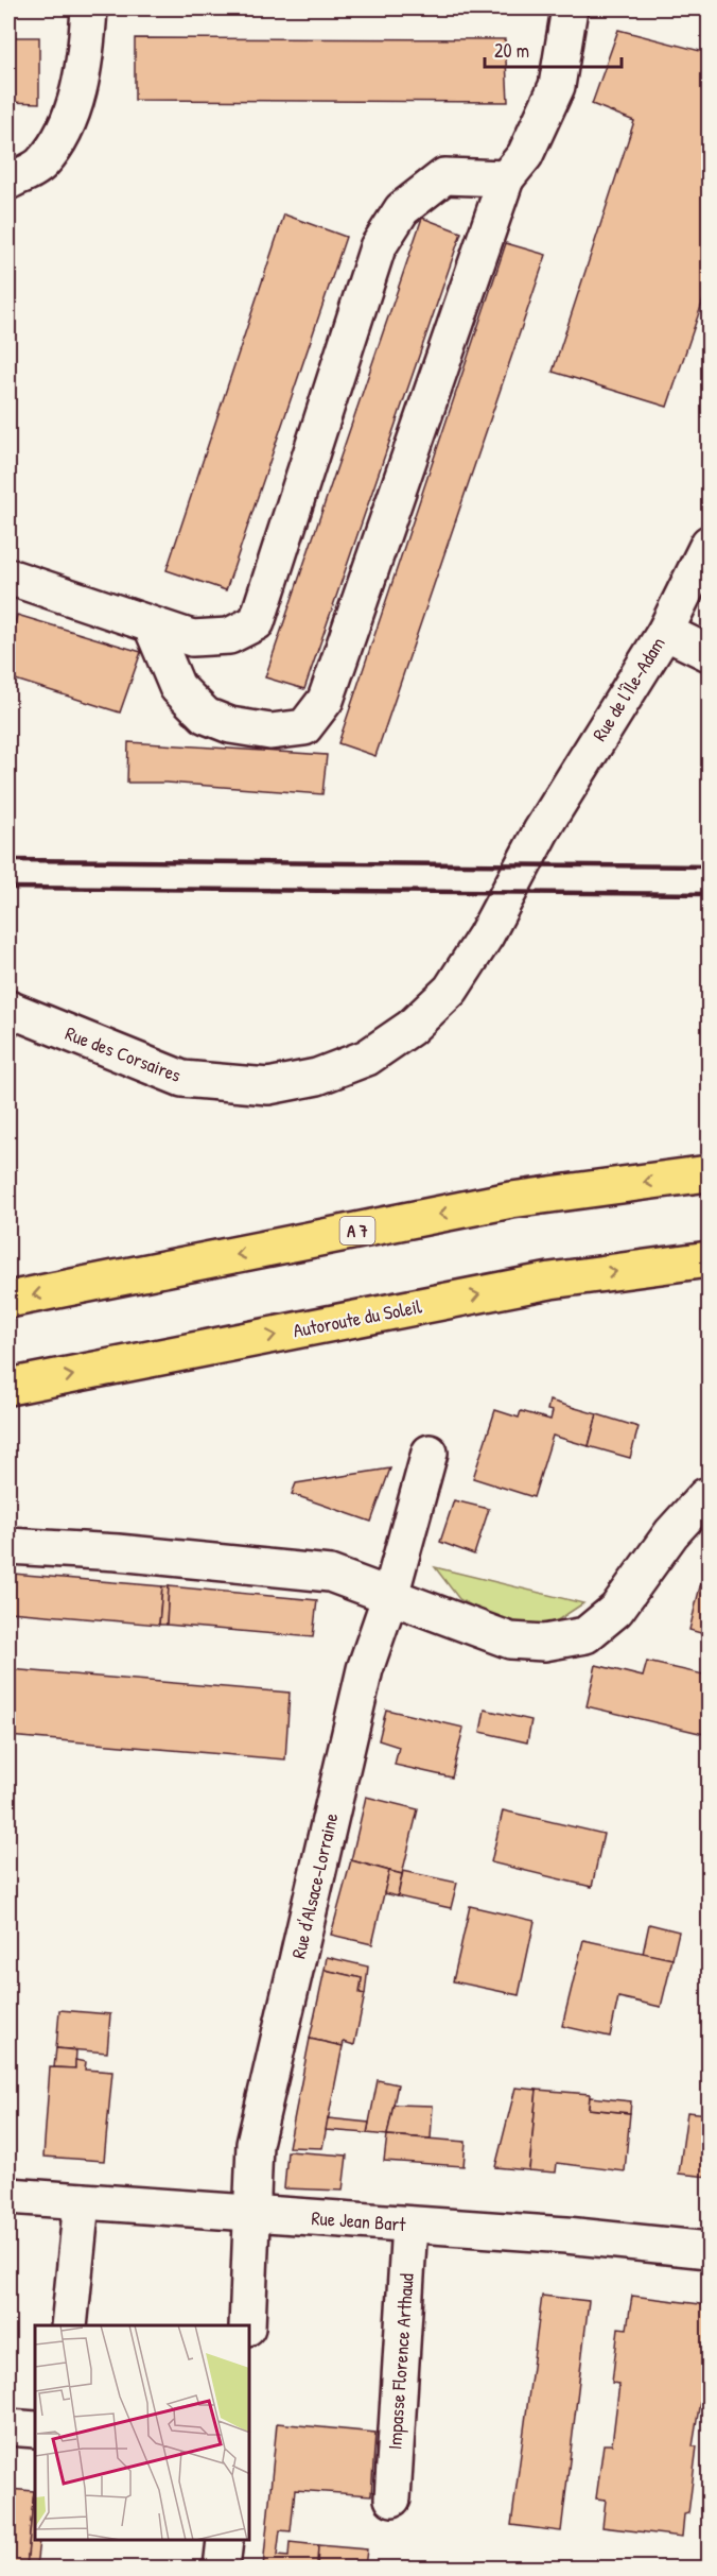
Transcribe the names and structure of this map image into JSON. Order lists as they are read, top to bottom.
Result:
{
  "streets": {
    "highway": ["A 7", "Autoroute du Soleil"],
    "street": [
      "Rue de l'Île-Adam",
      "Rue des Corsaires",
      "Rue d'Alsace-Lorraine",
      "Rue Jean Bart",
      "Impasse Florence Arthaud"
    ]
  },
  "crossings": [
    ["Rue de l'Île-Adam", "Rue des Corsaires"],
    ["Rue d'Alsace-Lorraine", "Rue Jean Bart"],
    ["Rue Jean Bart", "Impasse Florence Arthaud"]
  ],
  "scale_bar": "20 m"
}
